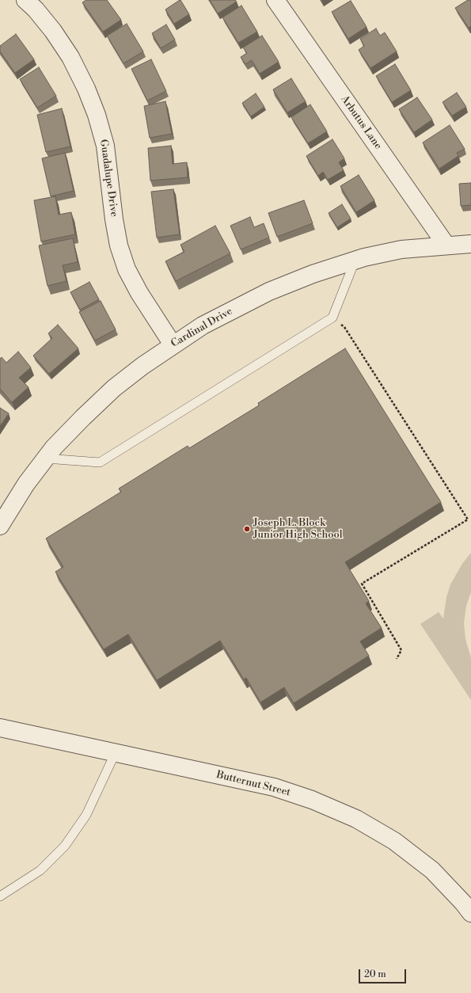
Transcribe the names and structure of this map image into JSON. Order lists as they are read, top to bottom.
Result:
{
  "streets": {
    "street": [
      "Arbutus Lane",
      "Guadalupe Drive",
      "Cardinal Drive",
      "Butternut Street"
    ]
  },
  "crossings": [
    ["Arbutus Lane", "Cardinal Drive"],
    ["Guadalupe Drive", "Cardinal Drive"]
  ],
  "places": ["Joseph L. Block Junior High School"],
  "scale_bar": "20 m"
}
